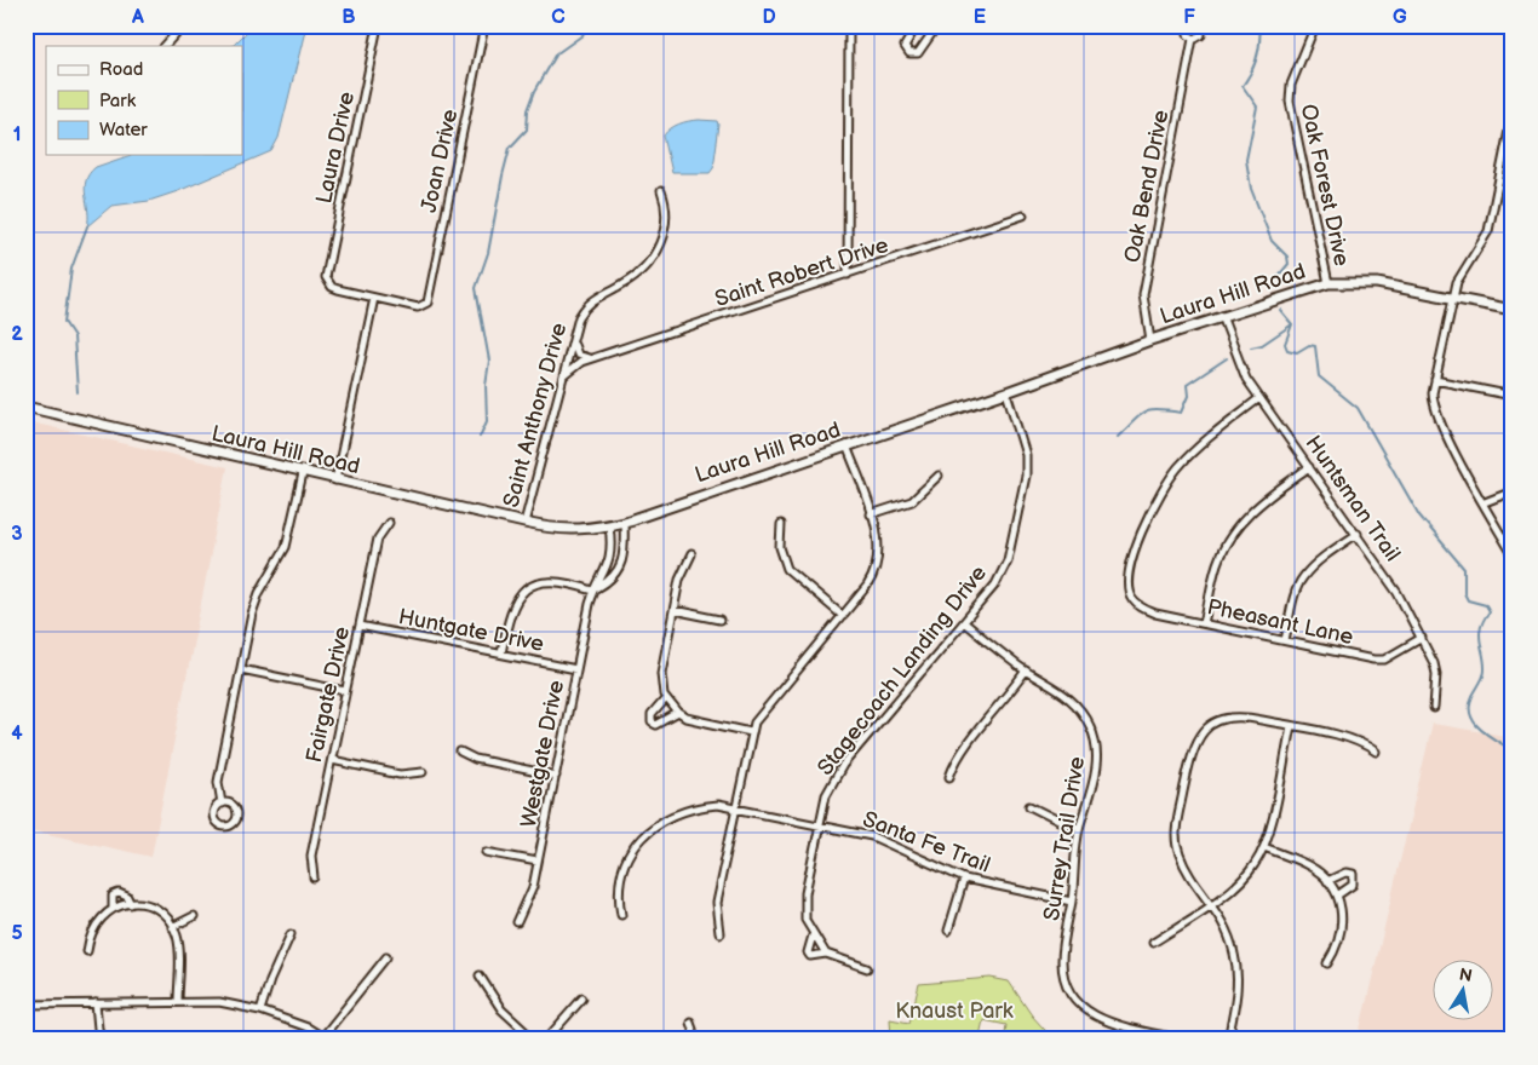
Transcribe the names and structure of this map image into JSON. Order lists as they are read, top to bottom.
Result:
{
  "streets": {
    "main road": ["Laura Hill Road"],
    "street": [
      "Laura Drive",
      "Joan Drive",
      "Oak Forest Drive",
      "Oak Bend Drive",
      "Saint Robert Drive",
      "Saint Anthony Drive",
      "Huntsman Trail",
      "Pheasant Lane",
      "Huntgate Drive",
      "Stagecoach Landing Drive",
      "Fairgate Drive",
      "Westgate Drive",
      "Surrey Trail Drive",
      "Santa Fe Trail"
    ]
  },
  "crossings": [
    ["Laura Drive", "Joan Drive"],
    ["Oak Forest Drive", "Laura Hill Road"],
    ["Oak Bend Drive", "Laura Hill Road"],
    ["Saint Robert Drive", "Saint Anthony Drive"],
    ["Laura Hill Road", "Saint Anthony Drive"],
    ["Laura Hill Road", "Huntsman Trail"],
    ["Laura Hill Road", "Stagecoach Landing Drive"],
    ["Laura Hill Road", "Westgate Drive"],
    ["Huntsman Trail", "Pheasant Lane"],
    ["Huntgate Drive", "Fairgate Drive"],
    ["Huntgate Drive", "Westgate Drive"],
    ["Stagecoach Landing Drive", "Surrey Trail Drive"],
    ["Stagecoach Landing Drive", "Santa Fe Trail"],
    ["Surrey Trail Drive", "Santa Fe Trail"]
  ],
  "parks": ["Knaust Park"],
  "legend": ["Road", "Park", "Water"],
  "north": "top",
  "grid": {
    "columns": [
      "A",
      "B",
      "C",
      "D",
      "E",
      "F",
      "G"
    ],
    "rows": [
      "1",
      "2",
      "3",
      "4",
      "5"
    ]
  }
}
